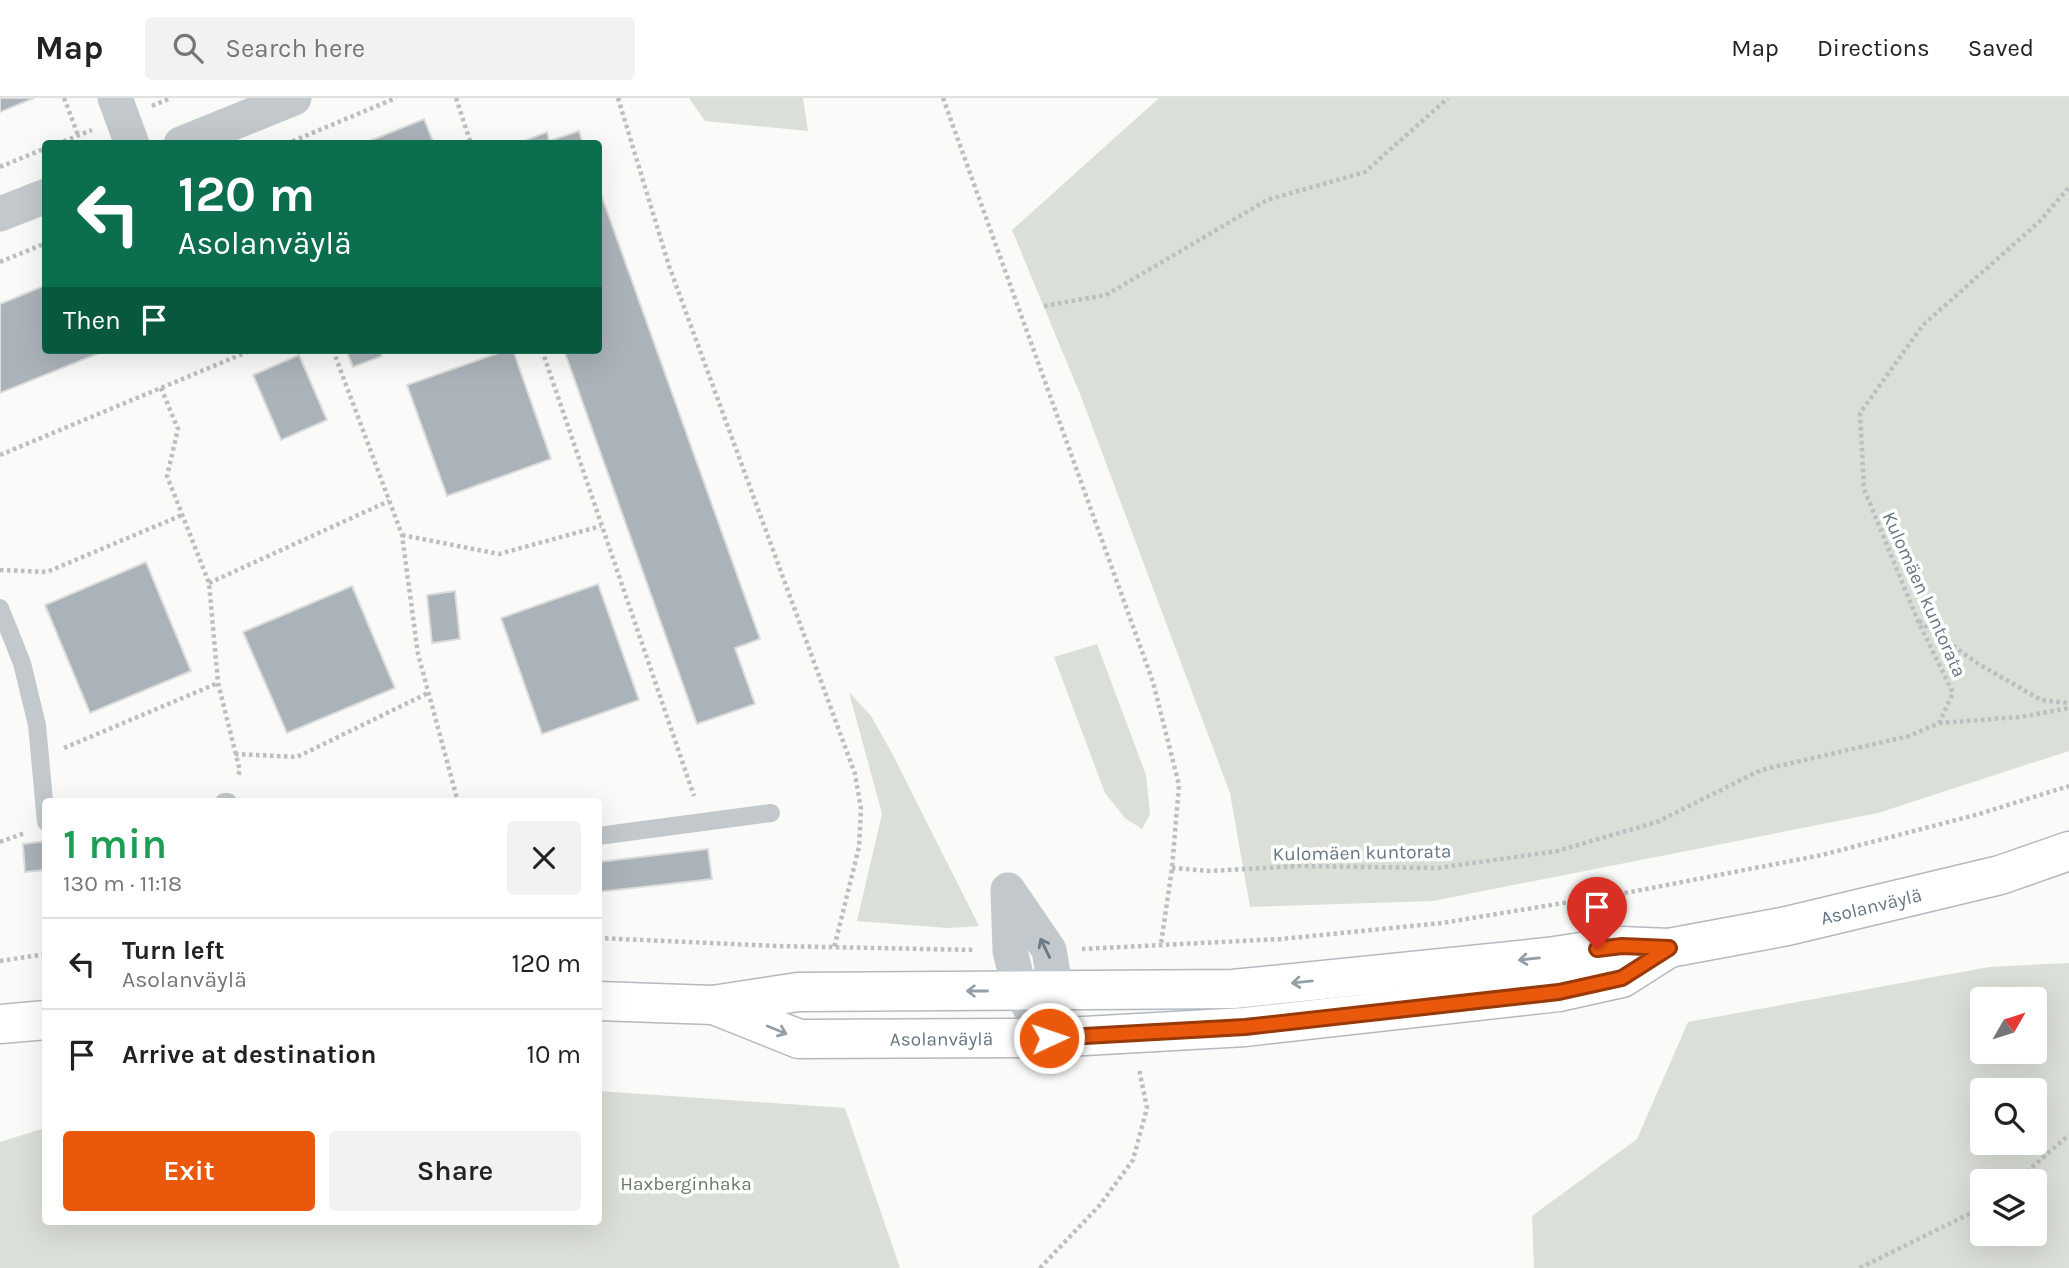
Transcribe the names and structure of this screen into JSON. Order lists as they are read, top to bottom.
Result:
{
  "streets": {
    "main road": ["Asolanväylä"],
    "path": ["Kulomäen kuntorata"]
  },
  "parks": ["Haxberginhaka"],
  "north": "top right",
  "page": {
    "header": "Map",
    "search": "Search here",
    "nav": ["Map", "Directions", "Saved"],
    "turn": ["120 m", "Asolanväylä"],
    "then": "Then",
    "heading": ["1 min", "130 m · 11:18"],
    "list": [
      {
        "name": "Turn left",
        "note": "Asolanväylä",
        "value": "120 m"
      },
      {
        "name": "Arrive at destination",
        "value": "10 m"
      }
    ],
    "buttons": ["Exit", "Share"]
  }
}
